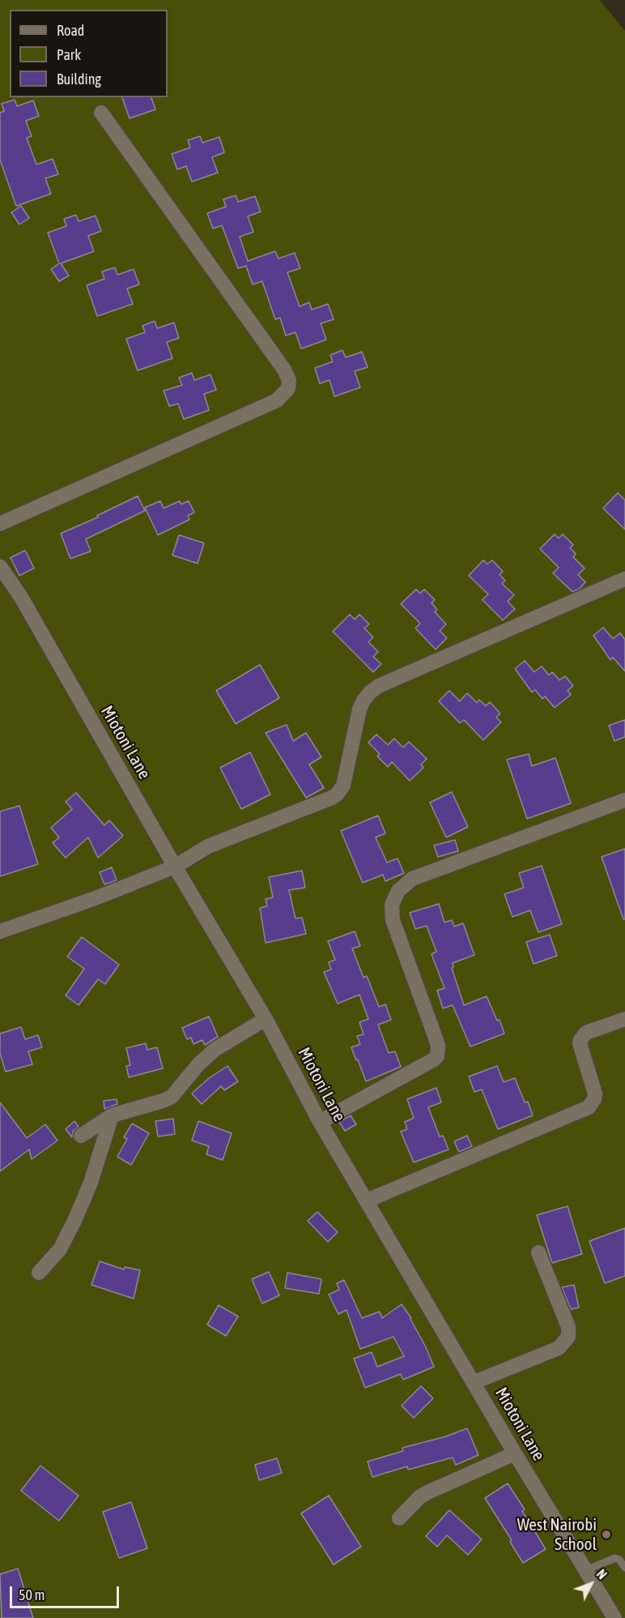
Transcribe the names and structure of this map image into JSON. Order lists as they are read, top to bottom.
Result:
{
  "streets": {
    "street": ["Miotoni Lane"]
  },
  "places": ["West Nairobi School"],
  "legend": ["Road", "Park", "Building"],
  "scale_bar": "50 m",
  "north": "top right"
}
